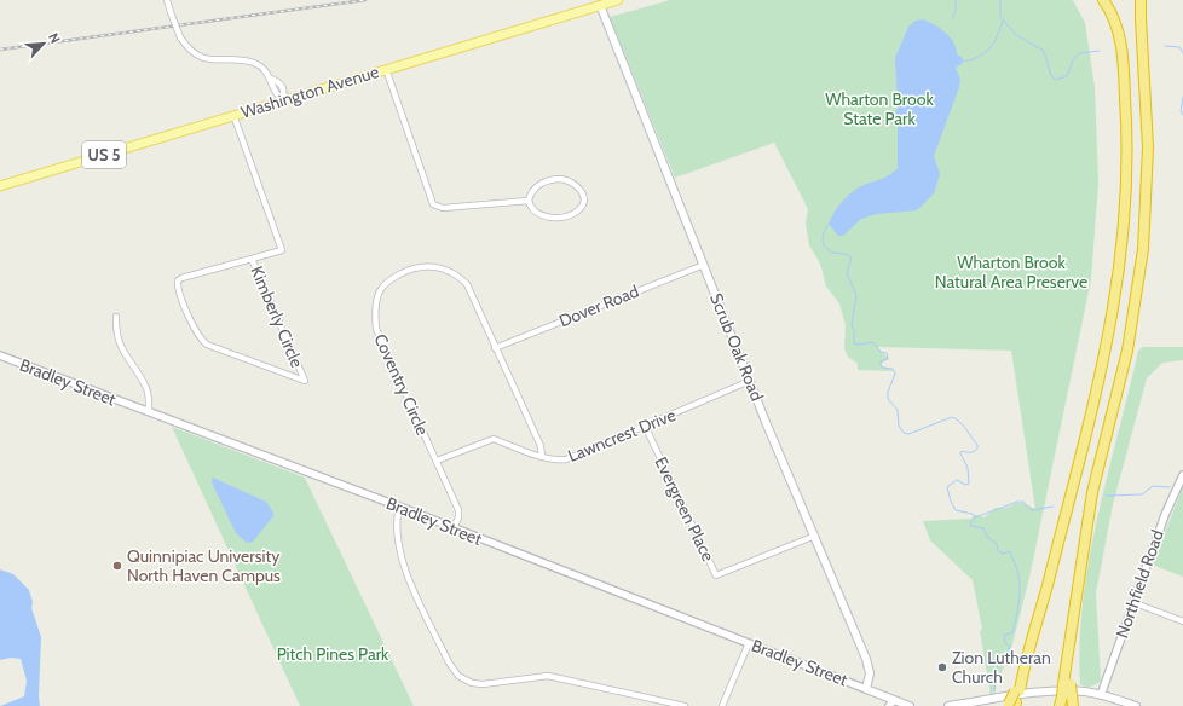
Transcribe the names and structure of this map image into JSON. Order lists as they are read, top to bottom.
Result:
{
  "streets": {
    "main road": ["Washington Avenue", "US 5", "Scrub Oak Road"],
    "street": [
      "Dover Road",
      "Kimberly Circle",
      "Bradley Street",
      "Coventry Circle",
      "Lawncrest Drive",
      "Evergreen Place",
      "Northfield Road"
    ]
  },
  "crossings": [
    ["Washington Avenue", "Kimberly Circle"],
    ["Washington Avenue", "Scrub Oak Road"],
    ["Dover Road", "Scrub Oak Road"],
    ["Dover Road", "Coventry Circle"],
    ["Scrub Oak Road", "Bradley Street"],
    ["Scrub Oak Road", "Lawncrest Drive"],
    ["Scrub Oak Road", "Evergreen Place"],
    ["Bradley Street", "Coventry Circle"],
    ["Coventry Circle", "Lawncrest Drive"],
    ["Lawncrest Drive", "Evergreen Place"]
  ],
  "parks": ["Wharton Brook State Park", "Wharton Brook Natural Area Preserve", "Pitch Pines Park"],
  "places": ["Quinnipiac University North Haven Campus", "Zion Lutheran Church"],
  "north": "top right"
}
